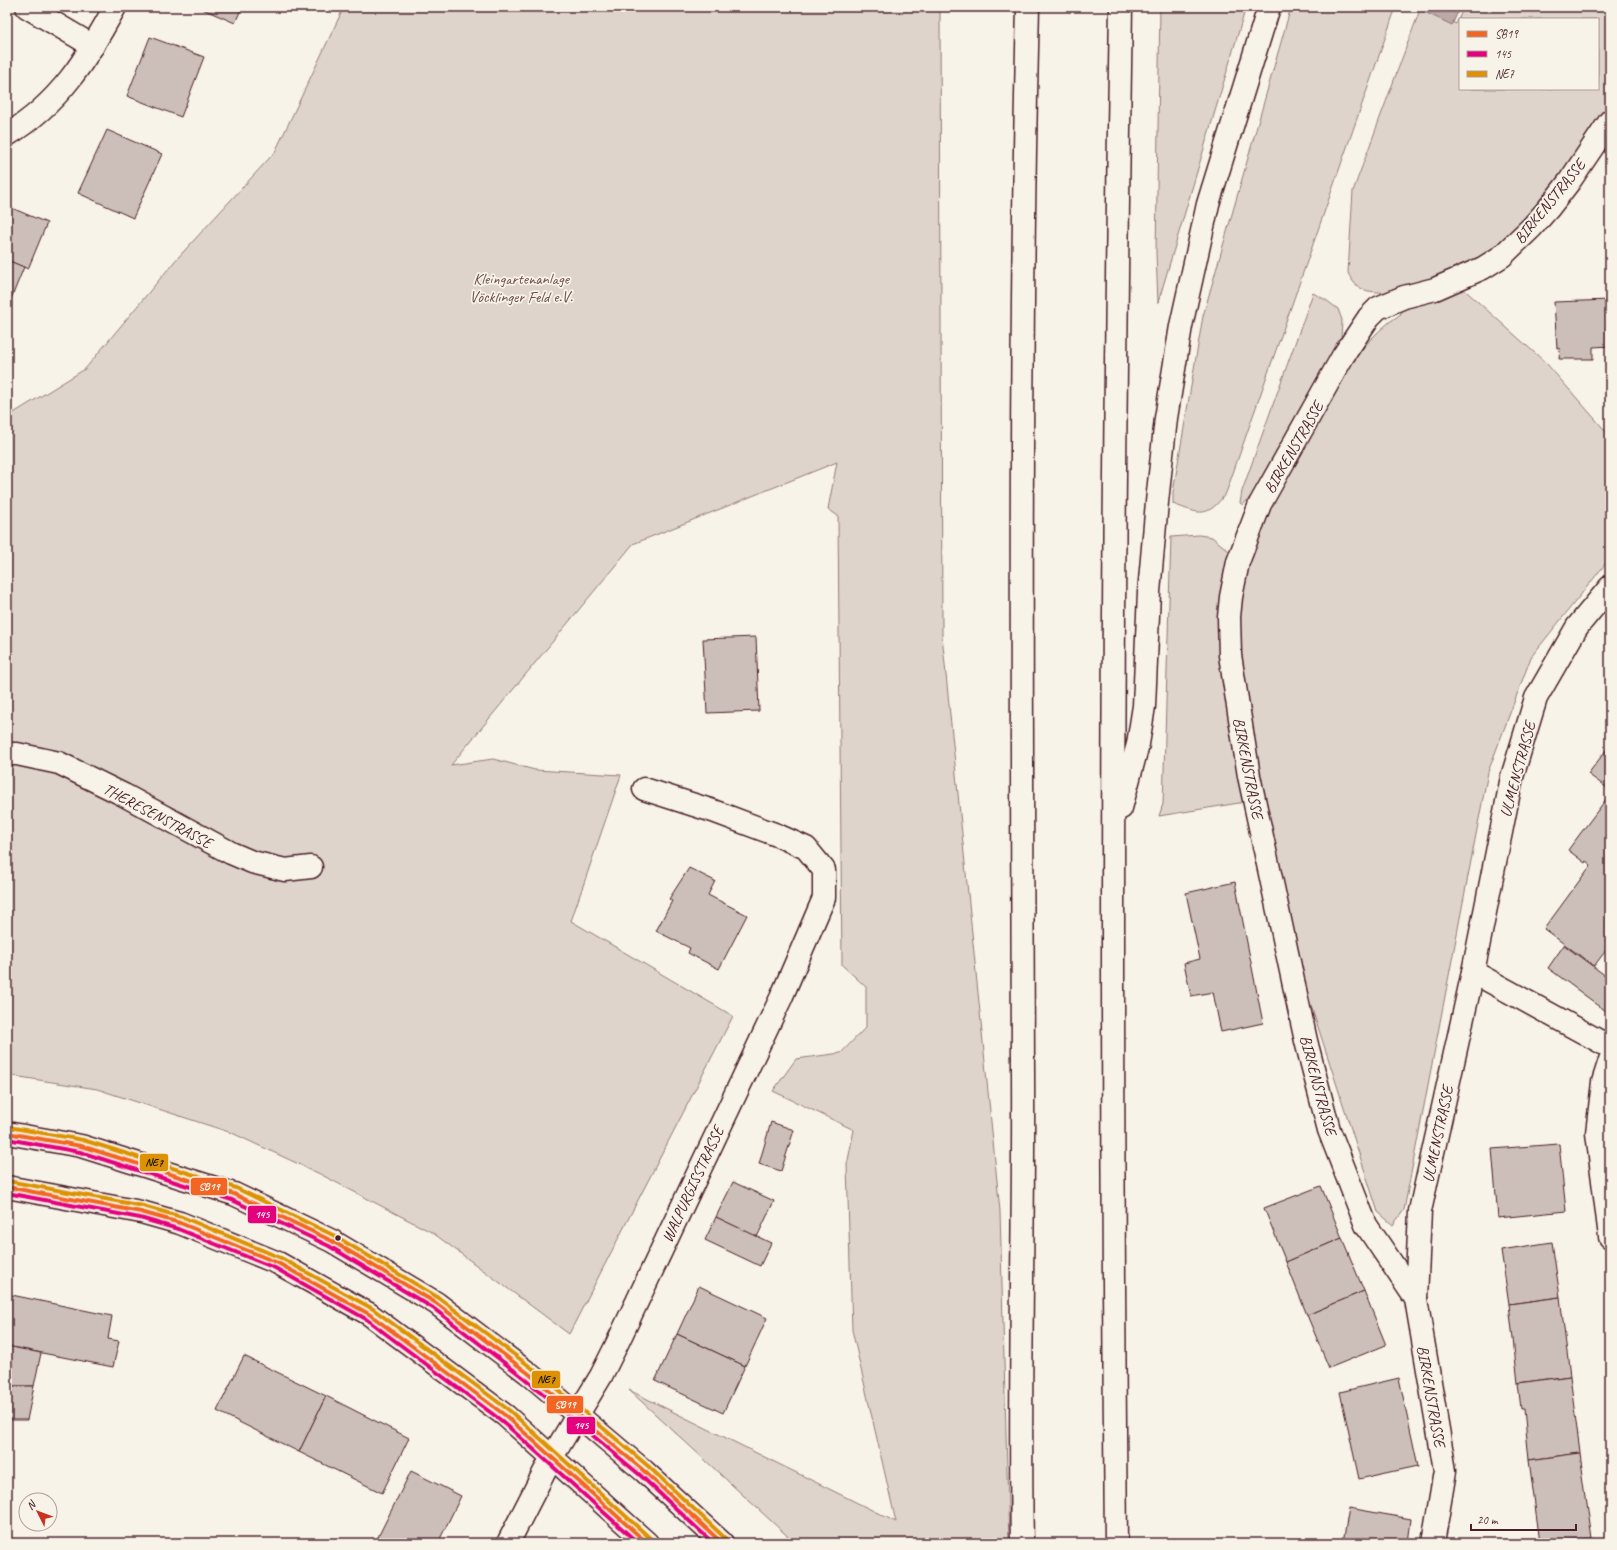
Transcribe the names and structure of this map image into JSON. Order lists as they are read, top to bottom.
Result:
{
  "streets": {
    "main road": [
      "BIRKENSTRASSE",
      "ULMENSTRASSE",
      "THERESENSTRASSE",
      "WALPURGISSTRASSE"
    ]
  },
  "crossings": [
    ["BIRKENSTRASSE", "ULMENSTRASSE"]
  ],
  "parks": ["Kleingartenanlage Vöcklinger Feld e.V."],
  "lines": ["transit line NE7", "transit line SB19", "transit line 145"],
  "legend": ["SB19", "145", "NE7"],
  "scale_bar": "20 m",
  "north": "top left"
}
